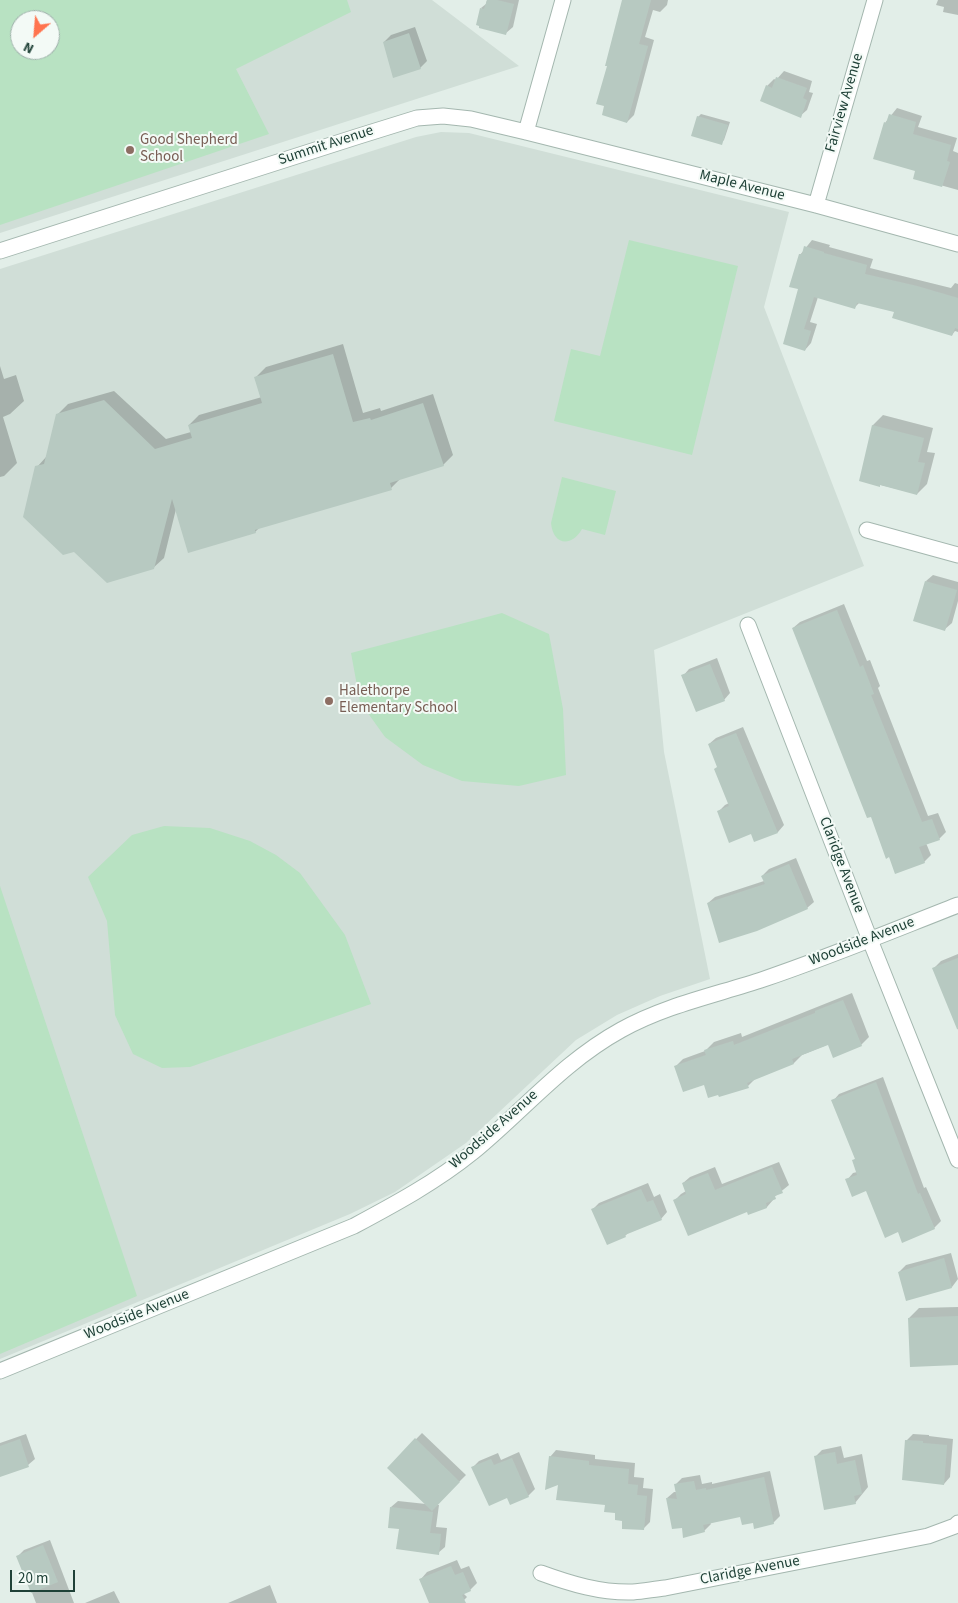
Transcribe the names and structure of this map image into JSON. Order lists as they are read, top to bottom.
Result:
{
  "streets": {
    "street": [
      "Fairview Avenue",
      "Summit Avenue",
      "Maple Avenue",
      "Claridge Avenue",
      "Woodside Avenue"
    ]
  },
  "crossings": [
    ["Fairview Avenue", "Maple Avenue"],
    ["Summit Avenue", "Maple Avenue"],
    ["Claridge Avenue", "Woodside Avenue"]
  ],
  "places": ["Good Shepherd School", "Halethorpe Elementary School"],
  "scale_bar": "20 m",
  "north": "bottom left"
}
